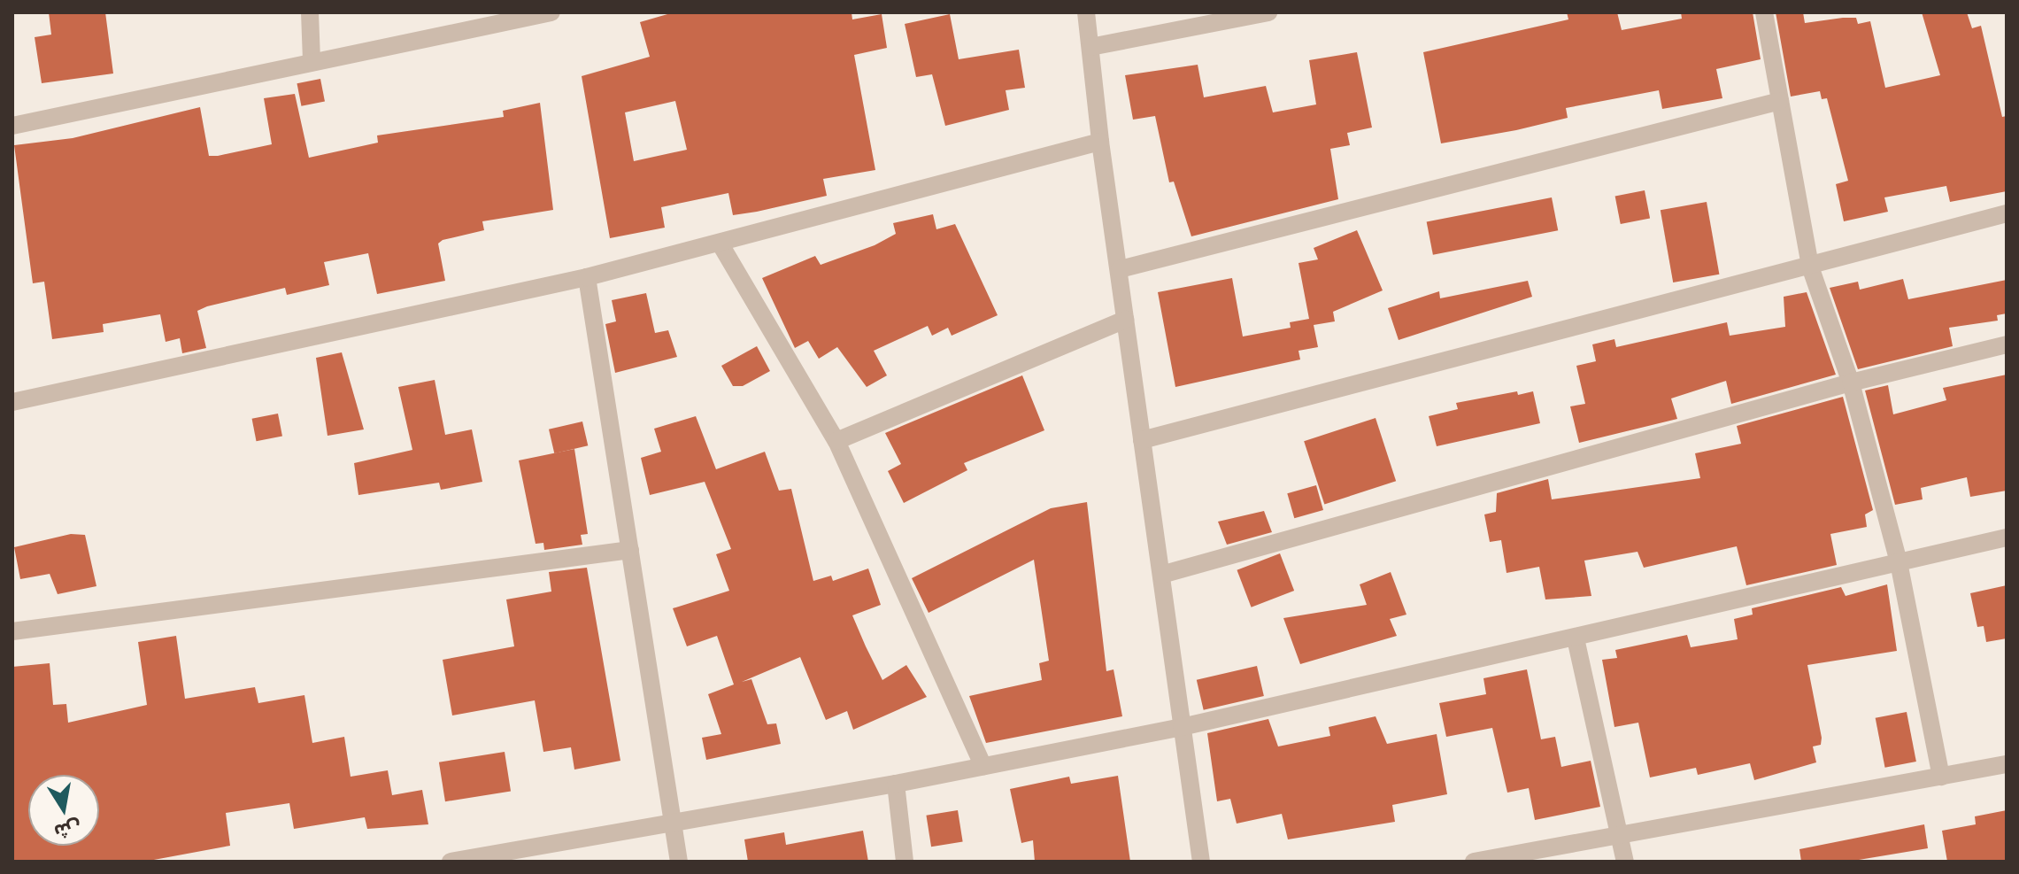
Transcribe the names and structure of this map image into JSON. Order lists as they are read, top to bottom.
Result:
{
  "north": "bottom"
}
